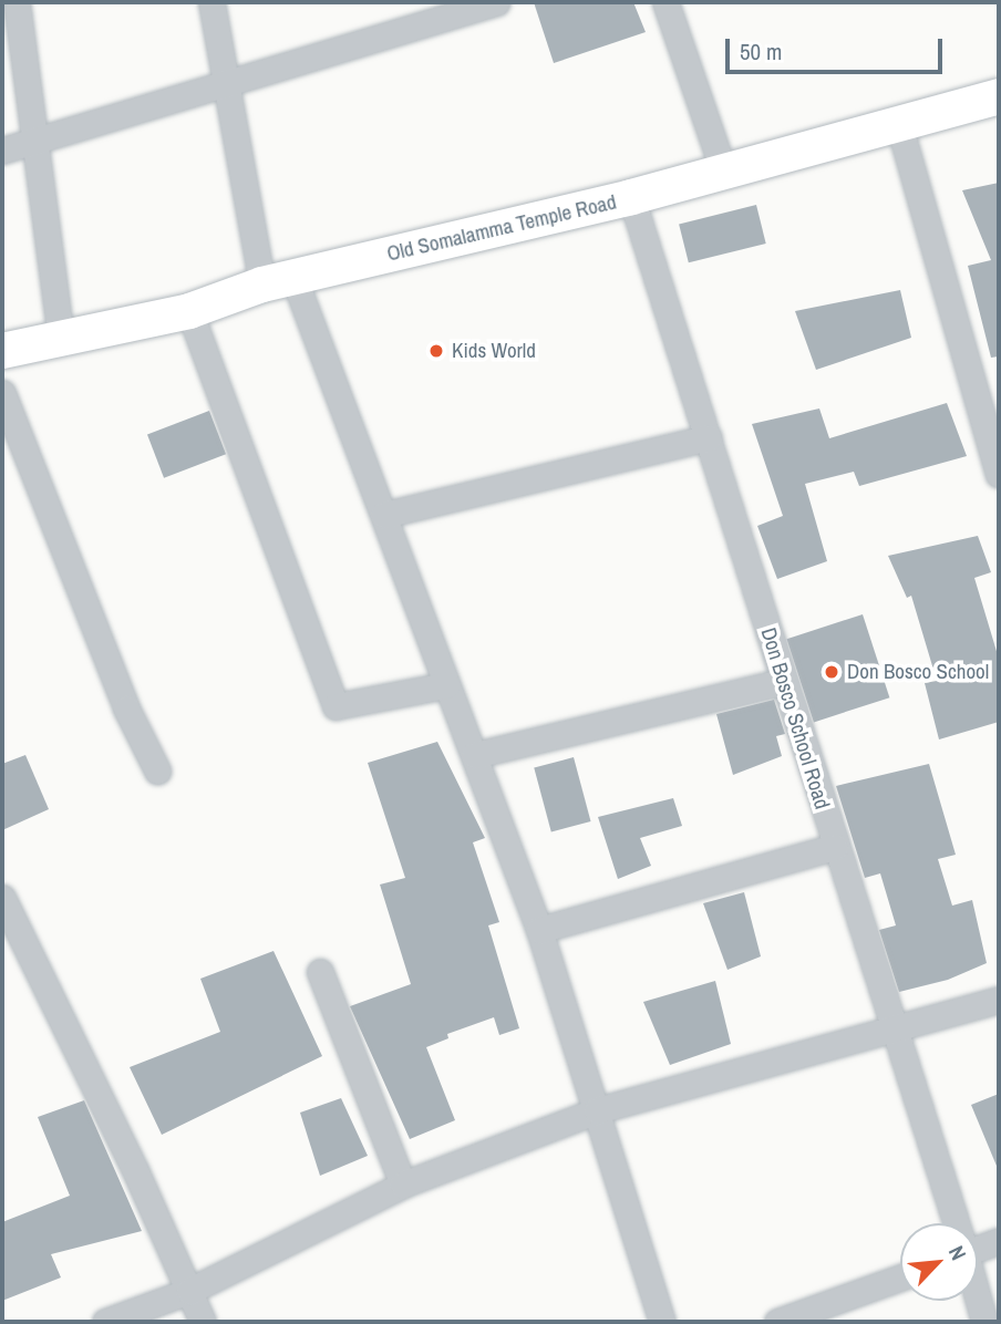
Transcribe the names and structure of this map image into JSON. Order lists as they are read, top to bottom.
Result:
{
  "streets": {
    "street": ["Old Somalamma Temple Road", "Don Bosco School Road"]
  },
  "crossings": [
    ["Old Somalamma Temple Road", "Don Bosco School Road"]
  ],
  "places": ["Kids World", "Don Bosco School"],
  "scale_bar": "50 m",
  "north": "top right"
}
